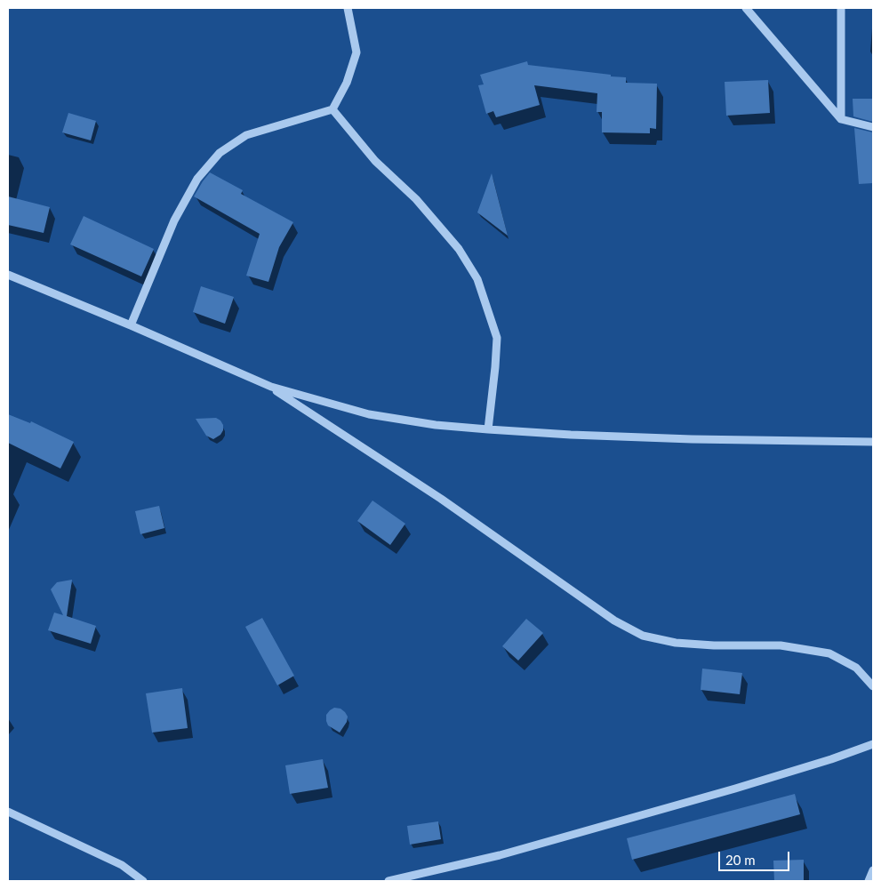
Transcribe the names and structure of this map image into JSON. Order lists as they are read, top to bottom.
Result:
{
  "scale_bar": "20 m"
}
